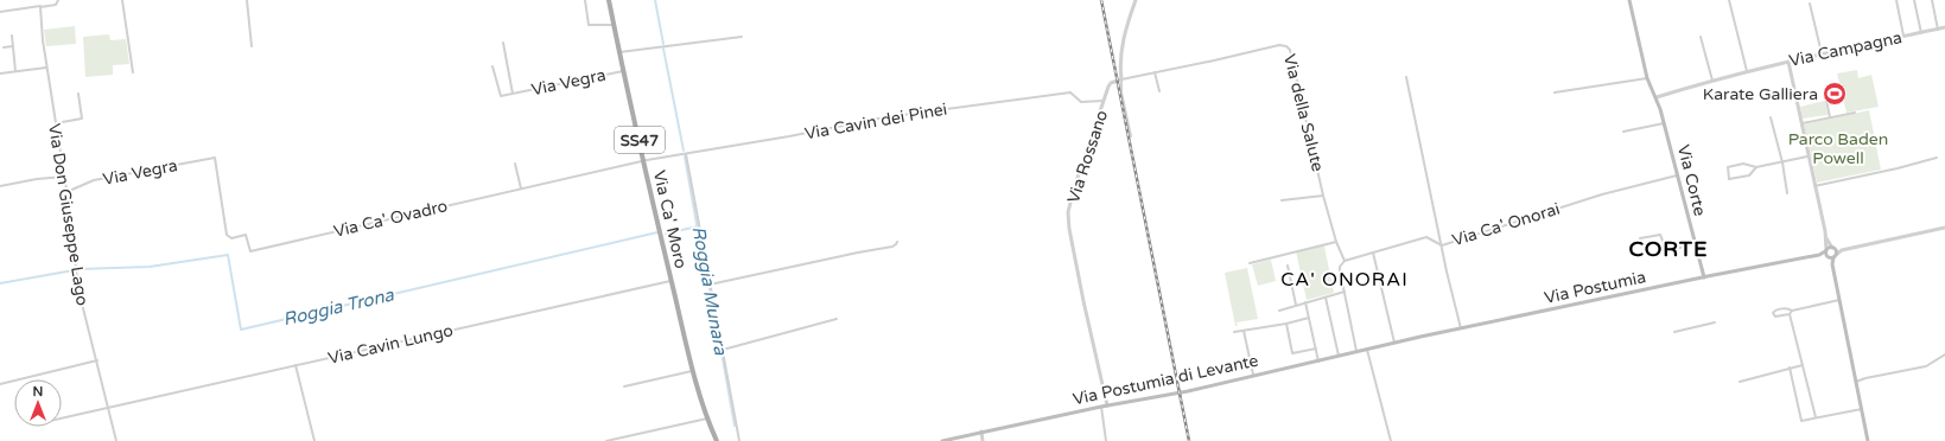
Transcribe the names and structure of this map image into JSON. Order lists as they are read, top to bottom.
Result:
{
  "streets": {
    "main road": [
      "SS47",
      "Via Corte",
      "Via Ca' Moro",
      "Via Postumia",
      "Via Postumia di Levante"
    ],
    "street": [
      "Via Campagna",
      "Via Vegra",
      "Via della Salute",
      "Via Cavin dei Pinei",
      "Via Rossano",
      "Via Don Giuseppe Lago",
      "Via Ca' Ovadro",
      "Via Ca' Onorai",
      "Via Cavin Lungo"
    ]
  },
  "crossings": [
    ["Via Campagna", "Via Corte"],
    ["Via Vegra", "Via Don Giuseppe Lago"],
    ["Via Vegra", "Via Ca' Ovadro"],
    ["Via Vegra", "Via Ca' Moro"],
    ["Via della Salute", "Via Rossano"],
    ["Via della Salute", "Via Ca' Onorai"],
    ["Via Cavin dei Pinei", "Via Rossano"],
    ["Via Cavin dei Pinei", "Via Ca' Ovadro"],
    ["Via Cavin dei Pinei", "Via Ca' Moro"],
    ["SS47", "Via Ca' Moro"],
    ["SS47", "Via Cavin Lungo"],
    ["Via Rossano", "Via Postumia di Levante"],
    ["Via Corte", "Via Ca' Onorai"],
    ["Via Corte", "Via Postumia"],
    ["Via Don Giuseppe Lago", "Via Cavin Lungo"],
    ["Via Ca' Ovadro", "Via Ca' Moro"],
    ["Via Ca' Moro", "Via Cavin Lungo"],
    ["Via Postumia", "Via Postumia di Levante"]
  ],
  "districts": ["CORTE", "CA' ONORAI"],
  "water": ["Roggia Munara", "Roggia Trona"],
  "parks": ["Parco Baden Powell"],
  "places": {
    "sports": ["Karate Galliera"]
  },
  "north": "top"
}
